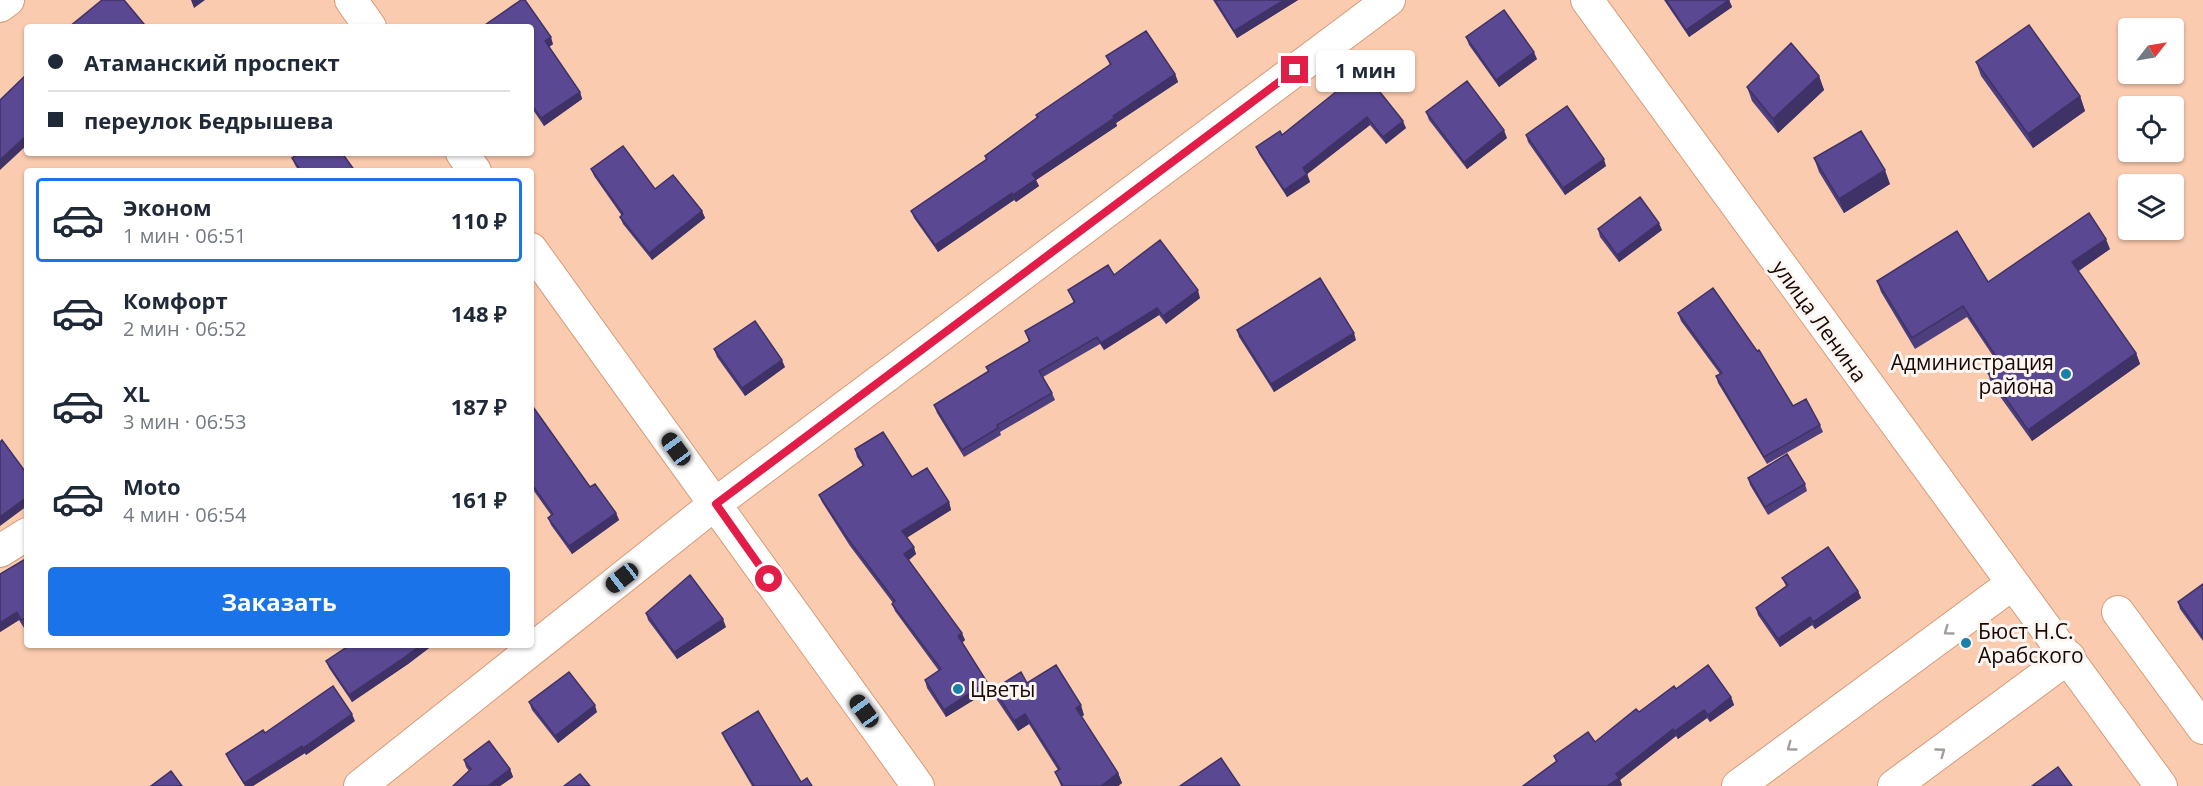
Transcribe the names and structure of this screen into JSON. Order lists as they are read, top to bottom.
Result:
{
  "streets": {
    "street": ["улица Ленина"]
  },
  "places": ["Администрация района", "Бюст Н.С. Арабского", "Цветы"],
  "north": "top right",
  "page": {
    "banner": ["Атаманский проспект", "переулок Бедрышева"],
    "bubble": "1 мин",
    "list": [
      {
        "name": "Эконом",
        "note": "1 мин · 06:51",
        "value": "110 ₽"
      },
      {
        "name": "Комфорт",
        "note": "2 мин · 06:52",
        "value": "148 ₽"
      },
      {
        "name": "XL",
        "note": "3 мин · 06:53",
        "value": "187 ₽"
      },
      {
        "name": "Moto",
        "note": "4 мин · 06:54",
        "value": "161 ₽"
      }
    ],
    "buttons": "Заказать"
  }
}
